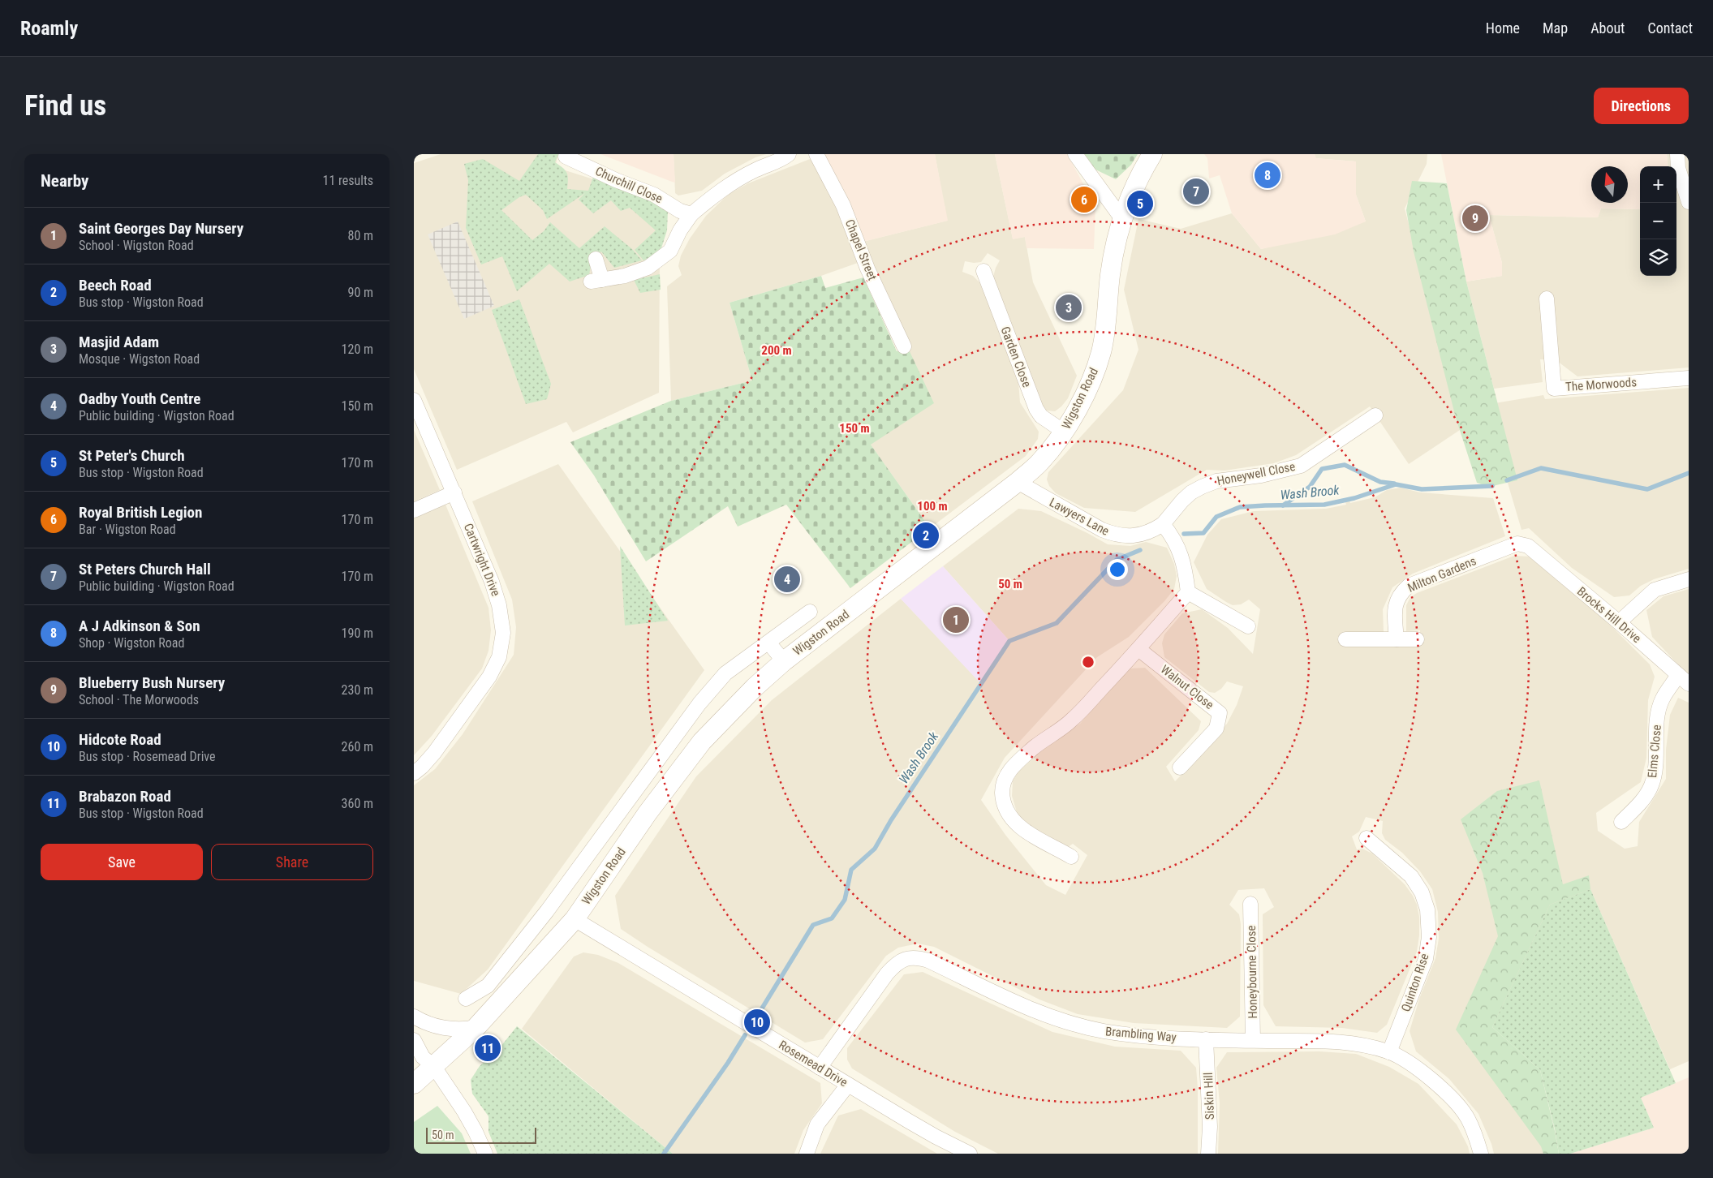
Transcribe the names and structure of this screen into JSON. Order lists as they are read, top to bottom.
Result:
{
  "streets": {
    "main road": ["Wigston Road"],
    "street": [
      "Churchill Close",
      "Chapel Street",
      "Garden Close",
      "The Morwoods",
      "Honeywell Close",
      "Lawyers Lane",
      "Cartwright Drive",
      "Milton Gardens",
      "Brocks Hill Drive",
      "Walnut Close",
      "Elms Close",
      "Honeybourne Close",
      "Quinton Rise",
      "Brambling Way",
      "Rosemead Drive",
      "Siskin Hill"
    ]
  },
  "crossings": [
    ["Garden Close", "Wigston Road"],
    ["Wigston Road", "Lawyers Lane"],
    ["Wigston Road", "Rosemead Drive"],
    ["Honeywell Close", "Lawyers Lane"],
    ["Milton Gardens", "Brocks Hill Drive"],
    ["Brocks Hill Drive", "Elms Close"],
    ["Honeybourne Close", "Brambling Way"],
    ["Quinton Rise", "Brambling Way"],
    ["Brambling Way", "Rosemead Drive"],
    ["Brambling Way", "Siskin Hill"]
  ],
  "water": ["Wash Brook"],
  "scale_bar": "50 m",
  "north": "top",
  "page": {
    "header": "Roamly",
    "nav": [
      "Home",
      "Map",
      "About",
      "Contact"
    ],
    "buttons": [
      "Directions",
      ["Save", "Share"]
    ],
    "title": "Find us",
    "heading": ["Nearby", "11 results"],
    "pins": [
      "8",
      "7",
      "6",
      "5",
      "9",
      "3",
      "2",
      "4",
      "1",
      "10",
      "11"
    ],
    "map_buttons": ["+", "−"],
    "list": [
      {
        "mark": "1",
        "name": "Saint Georges Day Nursery",
        "note": "School · Wigston Road",
        "value": "80 m"
      },
      {
        "mark": "2",
        "name": "Beech Road",
        "note": "Bus stop · Wigston Road",
        "value": "90 m"
      },
      {
        "mark": "3",
        "name": "Masjid Adam",
        "note": "Mosque · Wigston Road",
        "value": "120 m"
      },
      {
        "mark": "4",
        "name": "Oadby Youth Centre",
        "note": "Public building · Wigston Road",
        "value": "150 m"
      },
      {
        "mark": "5",
        "name": "St Peter's Church",
        "note": "Bus stop · Wigston Road",
        "value": "170 m"
      },
      {
        "mark": "6",
        "name": "Royal British Legion",
        "note": "Bar · Wigston Road",
        "value": "170 m"
      },
      {
        "mark": "7",
        "name": "St Peters Church Hall",
        "note": "Public building · Wigston Road",
        "value": "170 m"
      },
      {
        "mark": "8",
        "name": "A J Adkinson & Son",
        "note": "Shop · Wigston Road",
        "value": "190 m"
      },
      {
        "mark": "9",
        "name": "Blueberry Bush Nursery",
        "note": "School · The Morwoods",
        "value": "230 m"
      },
      {
        "mark": "10",
        "name": "Hidcote Road",
        "note": "Bus stop · Rosemead Drive",
        "value": "260 m"
      },
      {
        "mark": "11",
        "name": "Brabazon Road",
        "note": "Bus stop · Wigston Road",
        "value": "360 m"
      }
    ],
    "scale": "50 m"
  },
  "rings": [
    "200 m",
    "150 m",
    "100 m",
    "50 m"
  ]
}
